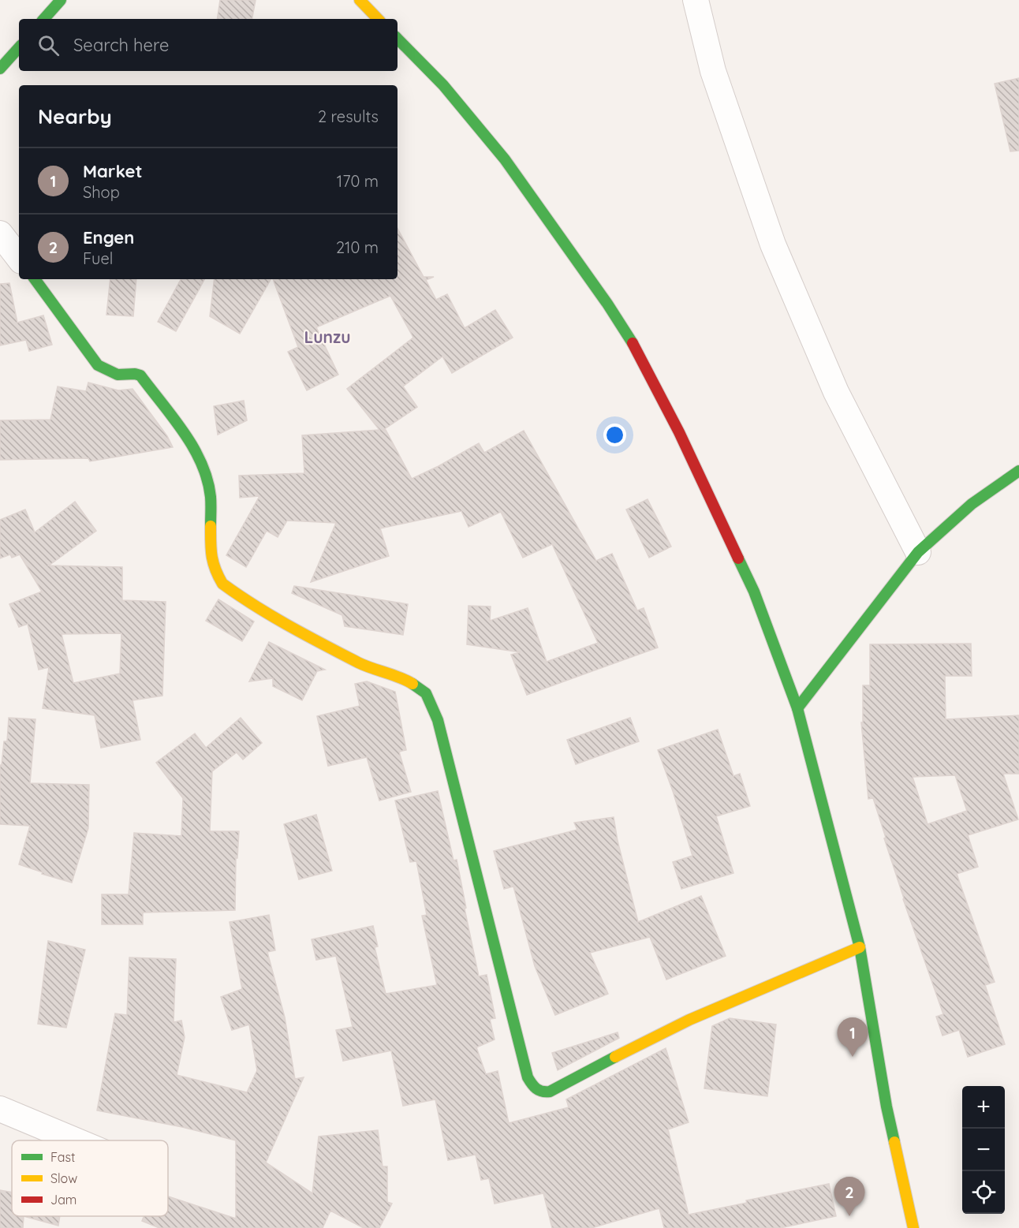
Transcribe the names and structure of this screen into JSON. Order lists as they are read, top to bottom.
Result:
{
  "districts": ["Lunzu"],
  "legend": ["Fast", "Slow", "Jam"],
  "page": {
    "search": "Search here",
    "heading": ["Nearby", "2 results"],
    "list": [
      {
        "mark": "1",
        "name": "Market",
        "note": "Shop",
        "value": "170 m"
      },
      {
        "mark": "2",
        "name": "Engen",
        "note": "Fuel",
        "value": "210 m"
      }
    ],
    "pins": ["1", "2"],
    "map_buttons": ["+", "−"]
  }
}
